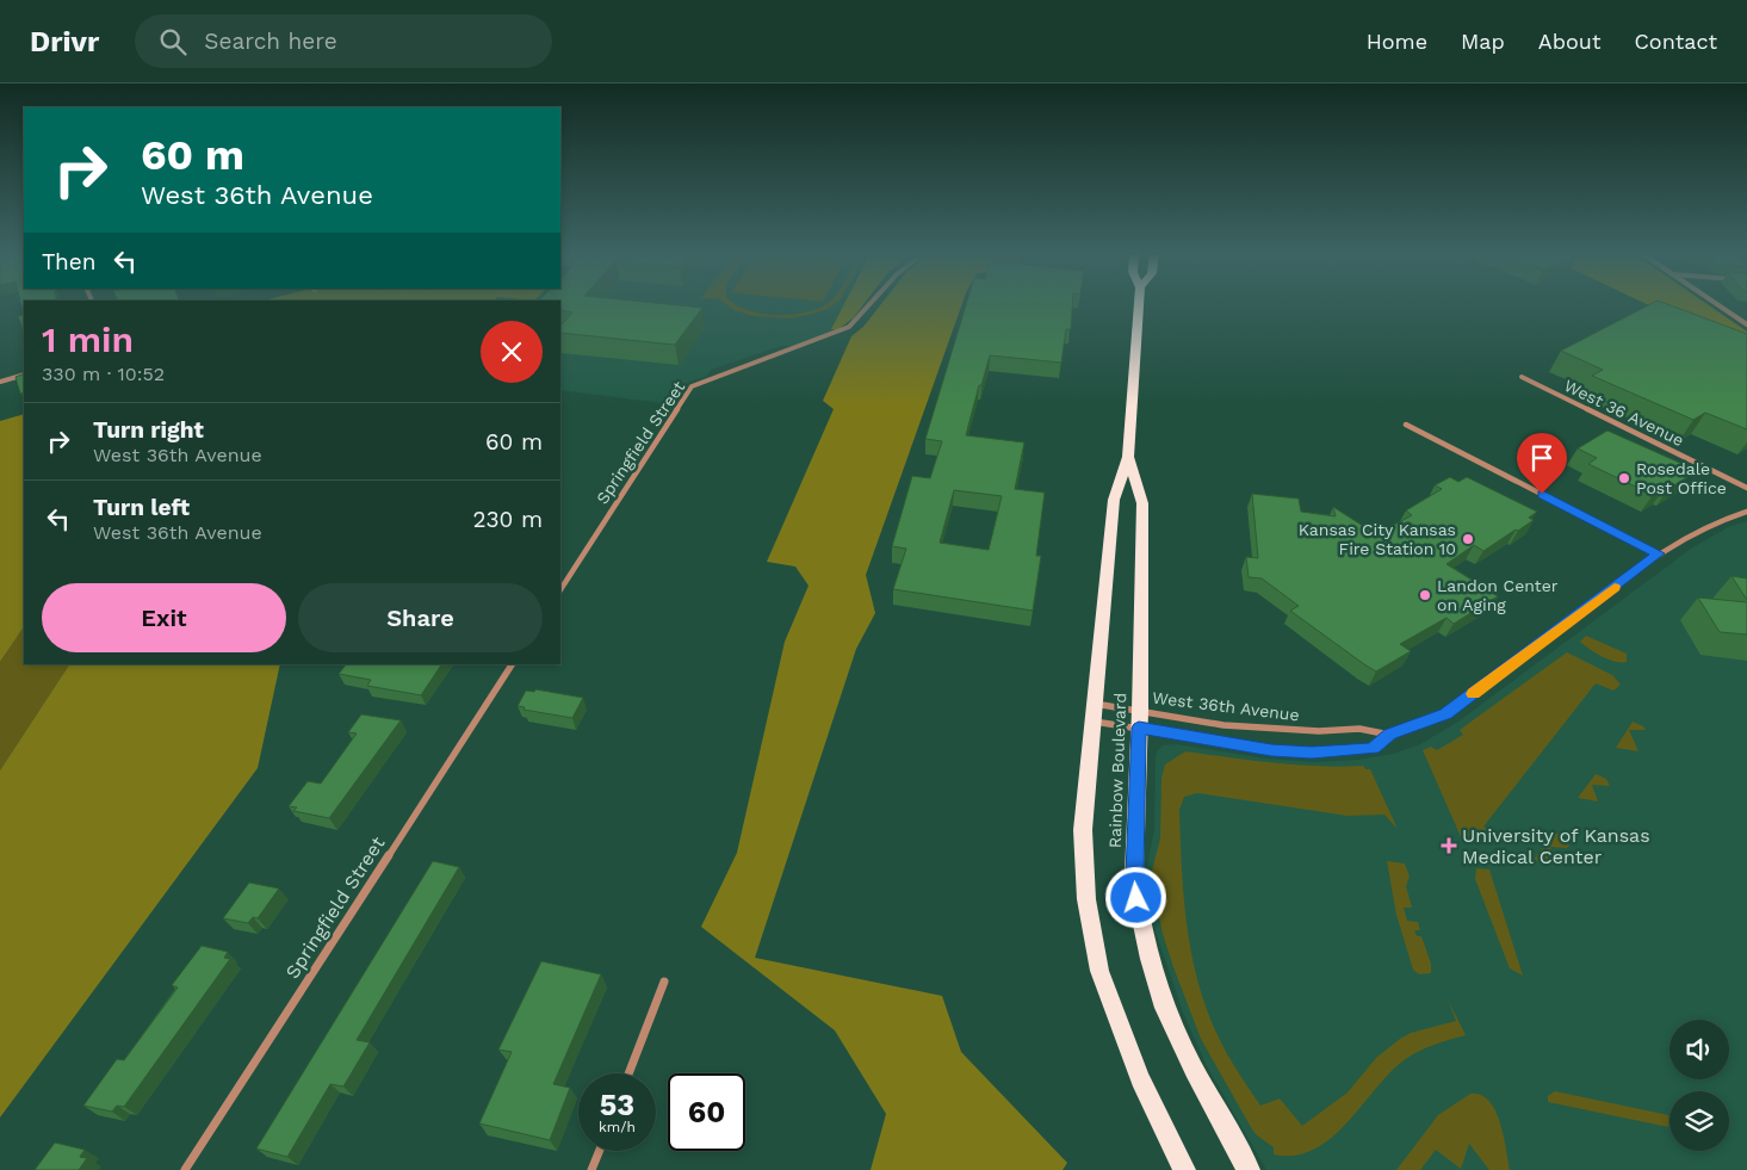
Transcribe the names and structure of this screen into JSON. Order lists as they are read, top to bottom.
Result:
{
  "streets": {
    "main road": ["Rainbow Boulevard"],
    "street": ["West 36 Avenue", "Springfield Street", "West 36th Avenue"]
  },
  "crossings": [
    ["West 36th Avenue", "Rainbow Boulevard"]
  ],
  "places": {
    "other": ["Rosedale Post Office", "Kansas City Kansas Fire Station 10", "Landon Center on Aging"],
    "health": ["University of Kansas Medical Center"]
  },
  "page": {
    "header": "Drivr",
    "search": "Search here",
    "nav": [
      "Home",
      "Map",
      "About",
      "Contact"
    ],
    "turn": ["60 m", "West 36th Avenue"],
    "then": "Then",
    "heading": ["1 min", "330 m · 10:52"],
    "list": [
      {
        "name": "Turn right",
        "note": "West 36th Avenue",
        "value": "60 m"
      },
      {
        "name": "Turn left",
        "note": "West 36th Avenue",
        "value": "230 m"
      }
    ],
    "buttons": ["Exit", "Share"],
    "speed": "53 km/h",
    "limit": "60"
  }
}
